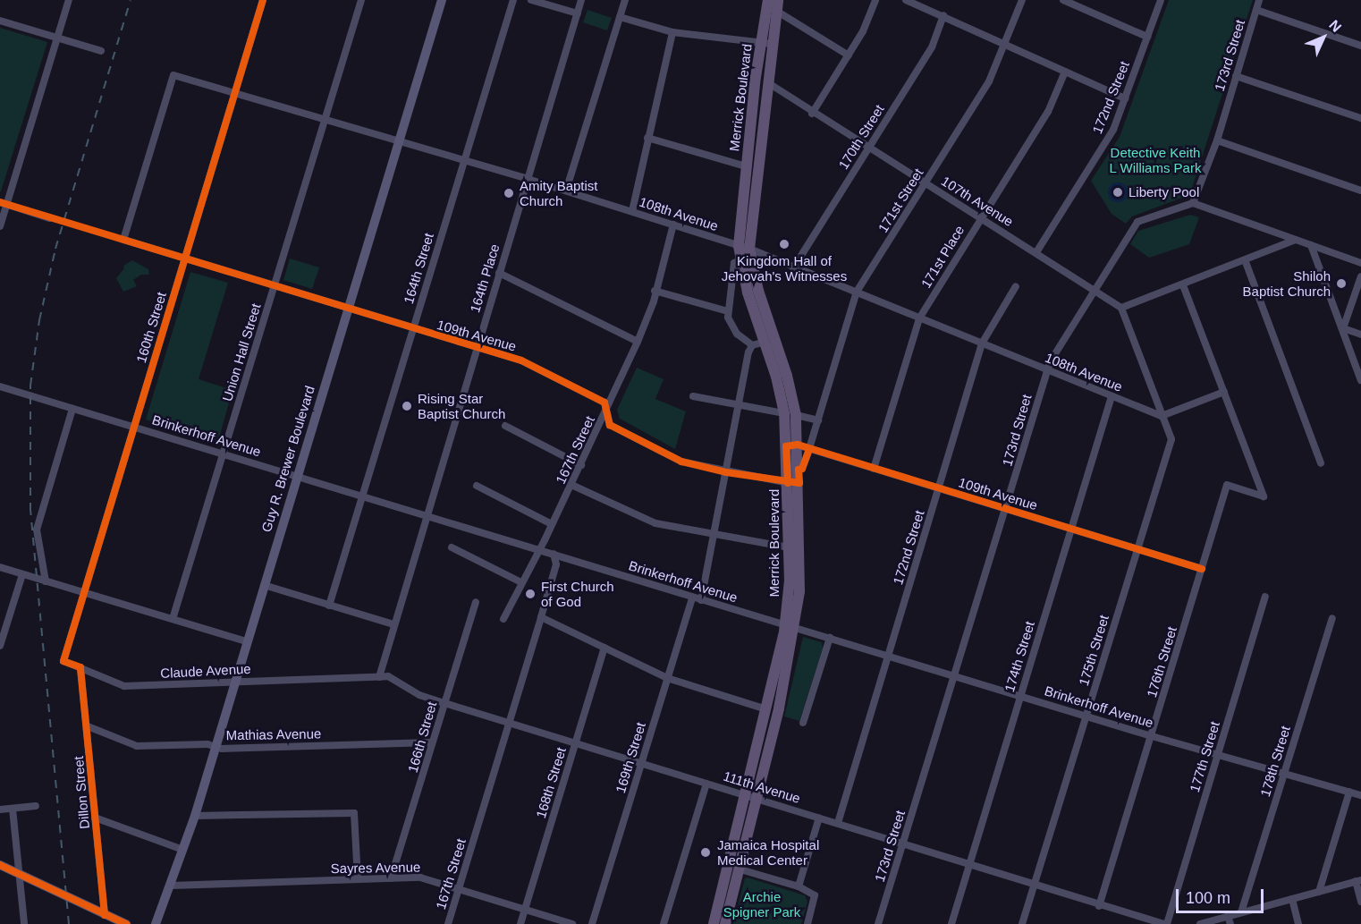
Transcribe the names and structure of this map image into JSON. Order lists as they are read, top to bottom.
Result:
{
  "streets": {
    "main road": ["Merrick Boulevard", "Guy R. Brewer Boulevard"],
    "street": [
      "173rd Street",
      "172nd Street",
      "170th Street",
      "171st Street",
      "107th Avenue",
      "108th Avenue",
      "171st Place",
      "164th Street",
      "164th Place",
      "160th Street",
      "109th Avenue",
      "Union Hall Street",
      "Brinkerhoff Avenue",
      "167th Street",
      "175th Street",
      "174th Street",
      "176th Street",
      "Claude Avenue",
      "Mathias Avenue",
      "166th Street",
      "177th Street",
      "169th Street",
      "178th Street",
      "168th Street",
      "111th Avenue",
      "Dillon Street",
      "Sayres Avenue"
    ]
  },
  "crossings": [
    ["173rd Street", "107th Avenue"],
    ["173rd Street", "108th Avenue"],
    ["173rd Street", "109th Avenue"],
    ["173rd Street", "Brinkerhoff Avenue"],
    ["173rd Street", "111th Avenue"],
    ["Merrick Boulevard", "171st Street"],
    ["Merrick Boulevard", "107th Avenue"],
    ["Merrick Boulevard", "108th Avenue"],
    ["Merrick Boulevard", "109th Avenue"],
    ["Merrick Boulevard", "Brinkerhoff Avenue"],
    ["Merrick Boulevard", "111th Avenue"],
    ["172nd Street", "107th Avenue"],
    ["172nd Street", "108th Avenue"],
    ["172nd Street", "109th Avenue"],
    ["172nd Street", "Brinkerhoff Avenue"],
    ["172nd Street", "111th Avenue"],
    ["170th Street", "107th Avenue"],
    ["170th Street", "108th Avenue"],
    ["171st Street", "107th Avenue"],
    ["171st Street", "108th Avenue"],
    ["171st Street", "109th Avenue"],
    ["107th Avenue", "171st Place"],
    ["107th Avenue", "175th Street"],
    ["108th Avenue", "171st Place"],
    ["108th Avenue", "164th Street"],
    ["108th Avenue", "164th Place"],
    ["108th Avenue", "160th Street"],
    ["108th Avenue", "109th Avenue"],
    ["108th Avenue", "Union Hall Street"],
    ["108th Avenue", "167th Street"],
    ["108th Avenue", "Guy R. Brewer Boulevard"],
    ["108th Avenue", "175th Street"],
    ["108th Avenue", "174th Street"],
    ["171st Place", "109th Avenue"],
    ["164th Street", "109th Avenue"],
    ["164th Street", "Brinkerhoff Avenue"],
    ["164th Place", "109th Avenue"],
    ["164th Place", "Brinkerhoff Avenue"],
    ["164th Place", "111th Avenue"],
    ["160th Street", "109th Avenue"],
    ["160th Street", "Brinkerhoff Avenue"],
    ["160th Street", "Claude Avenue"],
    ["109th Avenue", "Union Hall Street"],
    ["109th Avenue", "167th Street"],
    ["109th Avenue", "Guy R. Brewer Boulevard"],
    ["109th Avenue", "175th Street"],
    ["109th Avenue", "174th Street"],
    ["109th Avenue", "176th Street"],
    ["Union Hall Street", "Brinkerhoff Avenue"],
    ["Brinkerhoff Avenue", "167th Street"],
    ["Brinkerhoff Avenue", "Guy R. Brewer Boulevard"],
    ["Brinkerhoff Avenue", "175th Street"],
    ["Brinkerhoff Avenue", "174th Street"],
    ["Brinkerhoff Avenue", "176th Street"],
    ["Brinkerhoff Avenue", "177th Street"],
    ["Brinkerhoff Avenue", "169th Street"],
    ["Brinkerhoff Avenue", "178th Street"],
    ["167th Street", "111th Avenue"],
    ["167th Street", "Sayres Avenue"],
    ["Guy R. Brewer Boulevard", "Claude Avenue"],
    ["Guy R. Brewer Boulevard", "Mathias Avenue"],
    ["Guy R. Brewer Boulevard", "Sayres Avenue"],
    ["175th Street", "111th Avenue"],
    ["174th Street", "111th Avenue"],
    ["176th Street", "111th Avenue"],
    ["Claude Avenue", "111th Avenue"],
    ["Claude Avenue", "Dillon Street"],
    ["Mathias Avenue", "166th Street"],
    ["Mathias Avenue", "Dillon Street"],
    ["166th Street", "111th Avenue"],
    ["166th Street", "Sayres Avenue"],
    ["177th Street", "111th Avenue"],
    ["169th Street", "111th Avenue"],
    ["168th Street", "111th Avenue"],
    ["168th Street", "Sayres Avenue"]
  ],
  "parks": ["Detective Keith L Williams Park", "Archie Spigner Park"],
  "places": [
    "Liberty Pool",
    "Amity Baptist Church",
    "Kingdom Hall of Jehovah's Witnesses",
    "Shiloh Baptist Church",
    "Rising Star Baptist Church",
    "First Church of God",
    "Jamaica Hospital Medical Center"
  ],
  "scale_bar": "100 m",
  "north": "top right"
}
